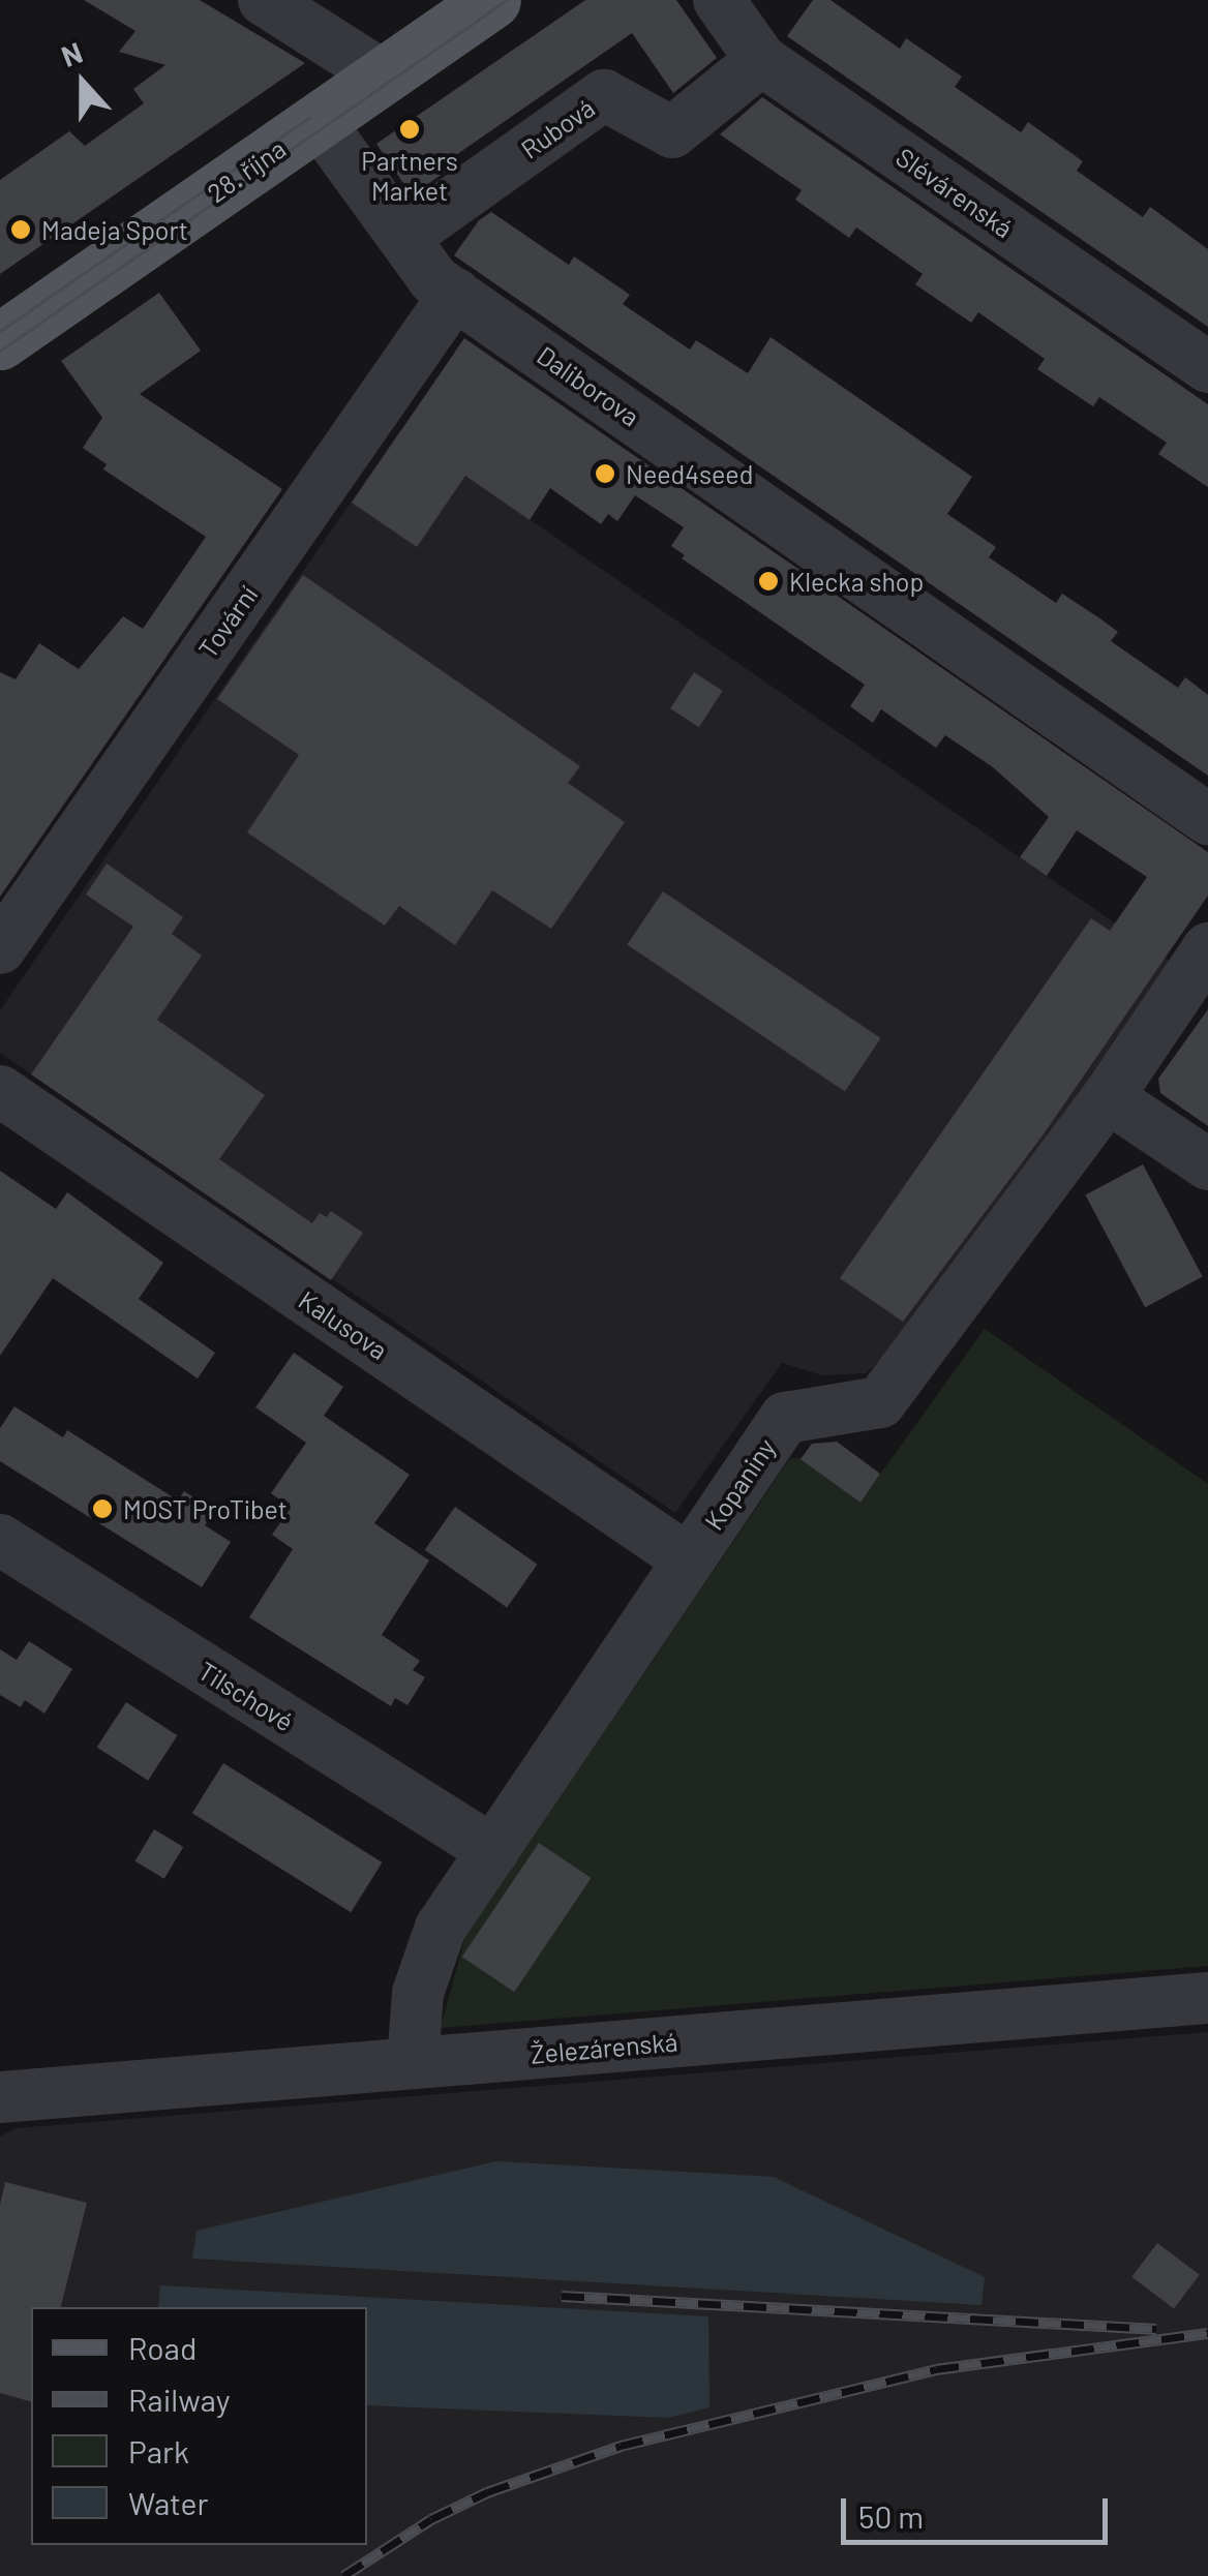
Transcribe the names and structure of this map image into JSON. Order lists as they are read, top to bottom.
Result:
{
  "streets": {
    "main road": ["28. října"],
    "street": [
      "Rubová",
      "Slévárenská",
      "Daliborova",
      "Tovární",
      "Kalusova",
      "Kopaniny",
      "Tilschové",
      "Železárenská"
    ]
  },
  "crossings": [
    ["Rubová", "Slévárenská"],
    ["Rubová", "Daliborova"],
    ["28. října", "Daliborova"],
    ["Daliborova", "Tovární"],
    ["Kalusova", "Kopaniny"],
    ["Kopaniny", "Tilschové"],
    ["Kopaniny", "Železárenská"]
  ],
  "places": [
    "Partners Market",
    "Madeja Sport",
    "Need4seed",
    "Klecka shop",
    "MOST ProTibet"
  ],
  "legend": [
    "Road",
    "Railway",
    "Park",
    "Water"
  ],
  "scale_bar": "50 m",
  "north": "top"
}
